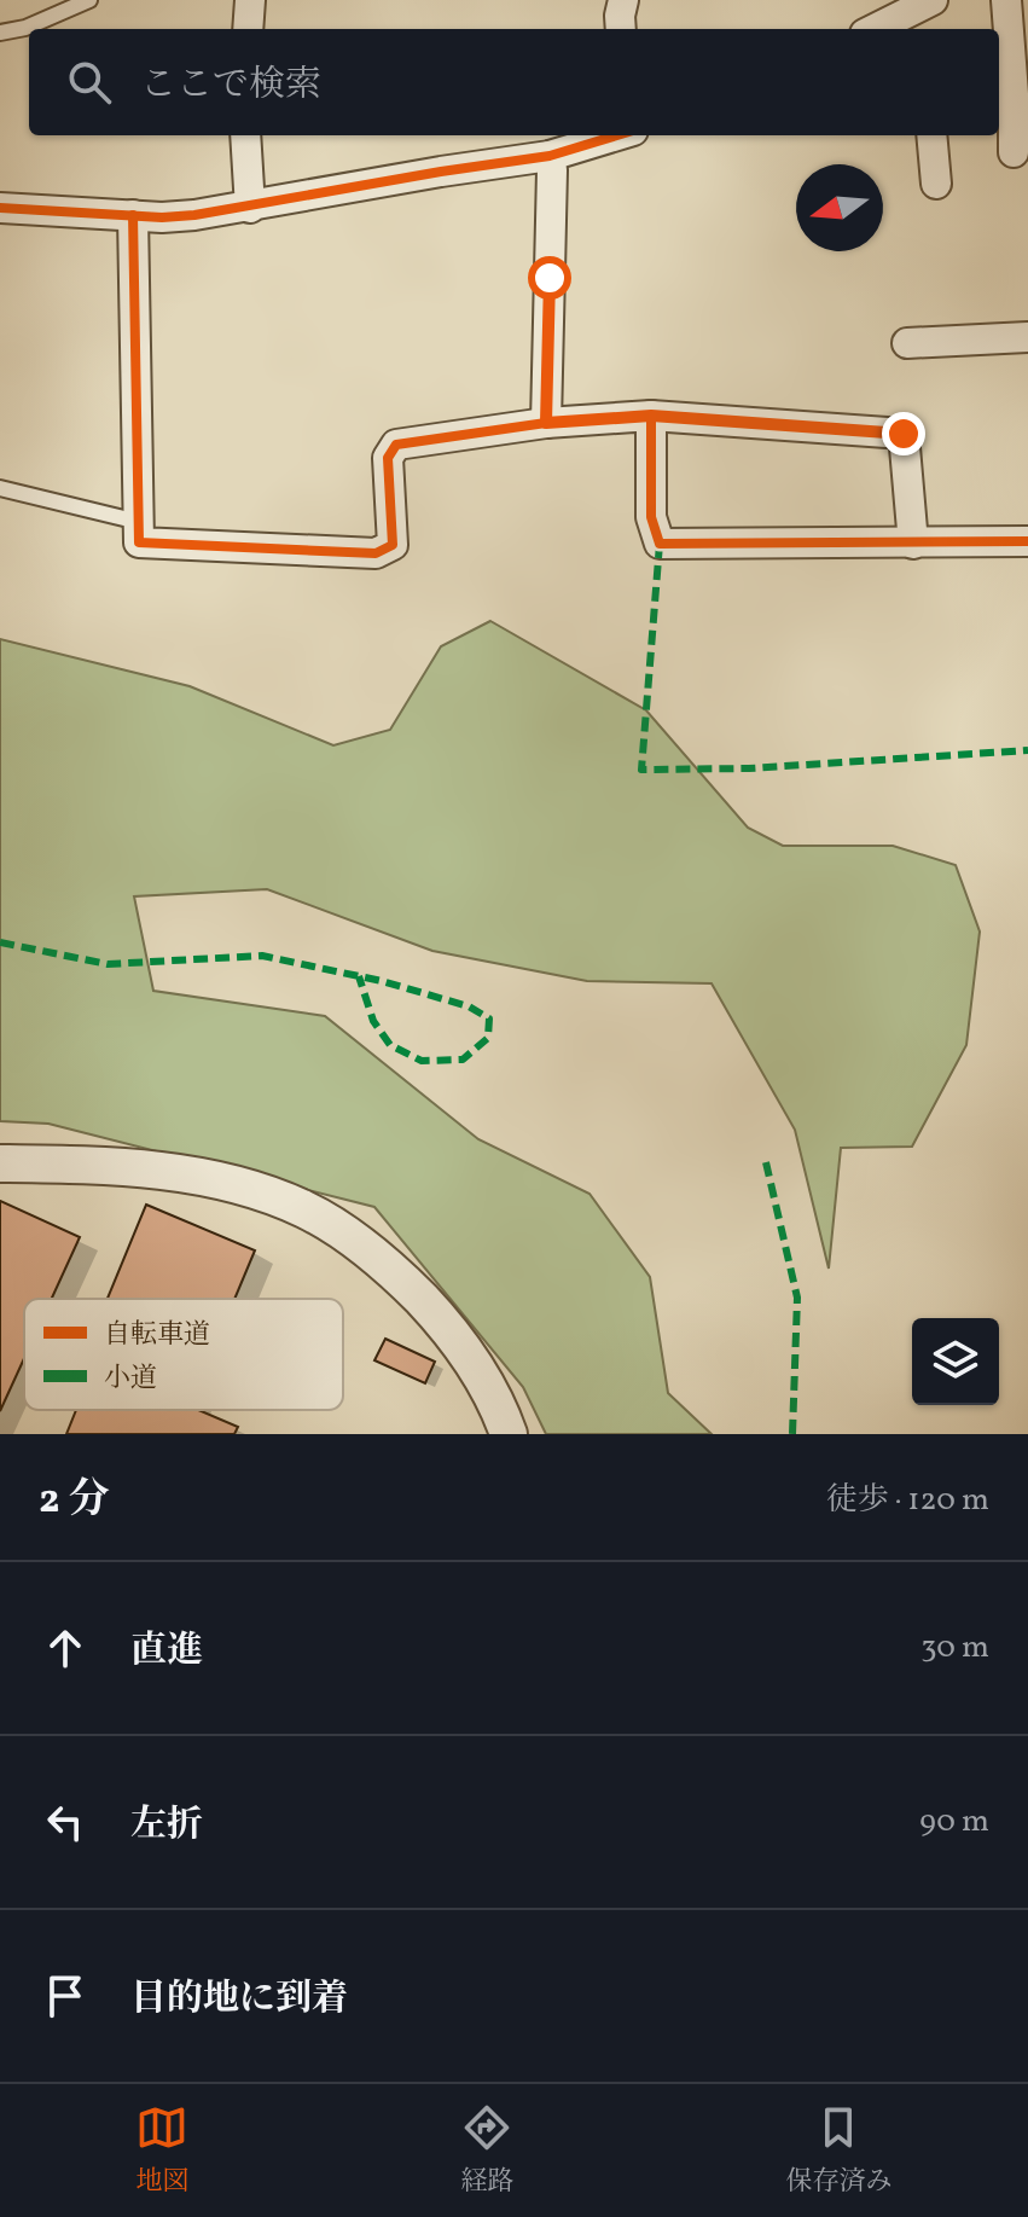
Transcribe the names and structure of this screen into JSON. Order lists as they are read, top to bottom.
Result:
{
  "legend": ["自転車道", "小道"],
  "north": "left",
  "page": {
    "search": "ここで検索",
    "heading": ["2 分", "徒歩 · 120 m"],
    "list": [
      ["直進", "30 m"],
      ["左折", "90 m"],
      "目的地に到着"
    ],
    "nav": ["地図", "経路", "保存済み"]
  }
}
